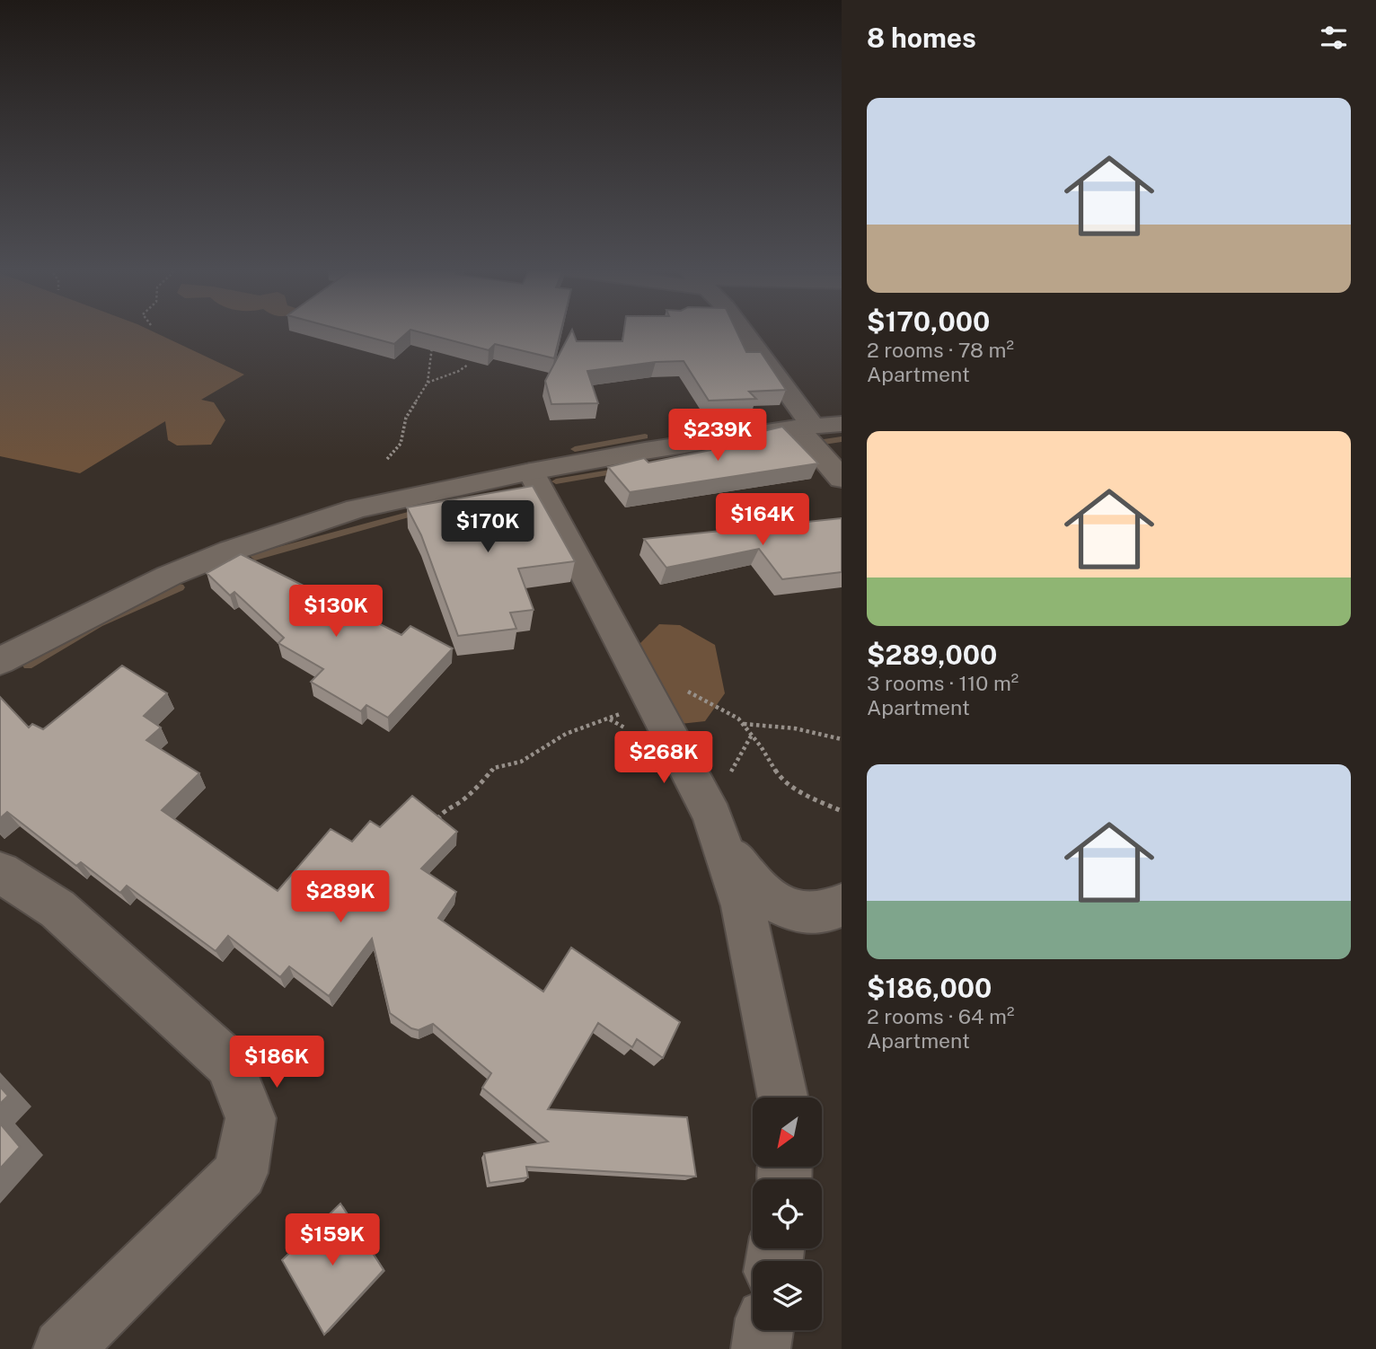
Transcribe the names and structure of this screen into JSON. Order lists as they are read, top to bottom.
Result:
{
  "north": "bottom left",
  "page": {
    "heading": "8 homes",
    "list": [
      {
        "name": "$170,000",
        "note": "2 rooms · 78 m² · Apartment"
      },
      {
        "name": "$289,000",
        "note": "3 rooms · 110 m² · Apartment"
      },
      {
        "name": "$186,000",
        "note": "2 rooms · 64 m² · Apartment"
      }
    ],
    "price": [
      "$239K",
      "$164K",
      "$170K",
      "$130K",
      "$268K",
      "$289K",
      "$186K",
      "$159K"
    ]
  }
}
